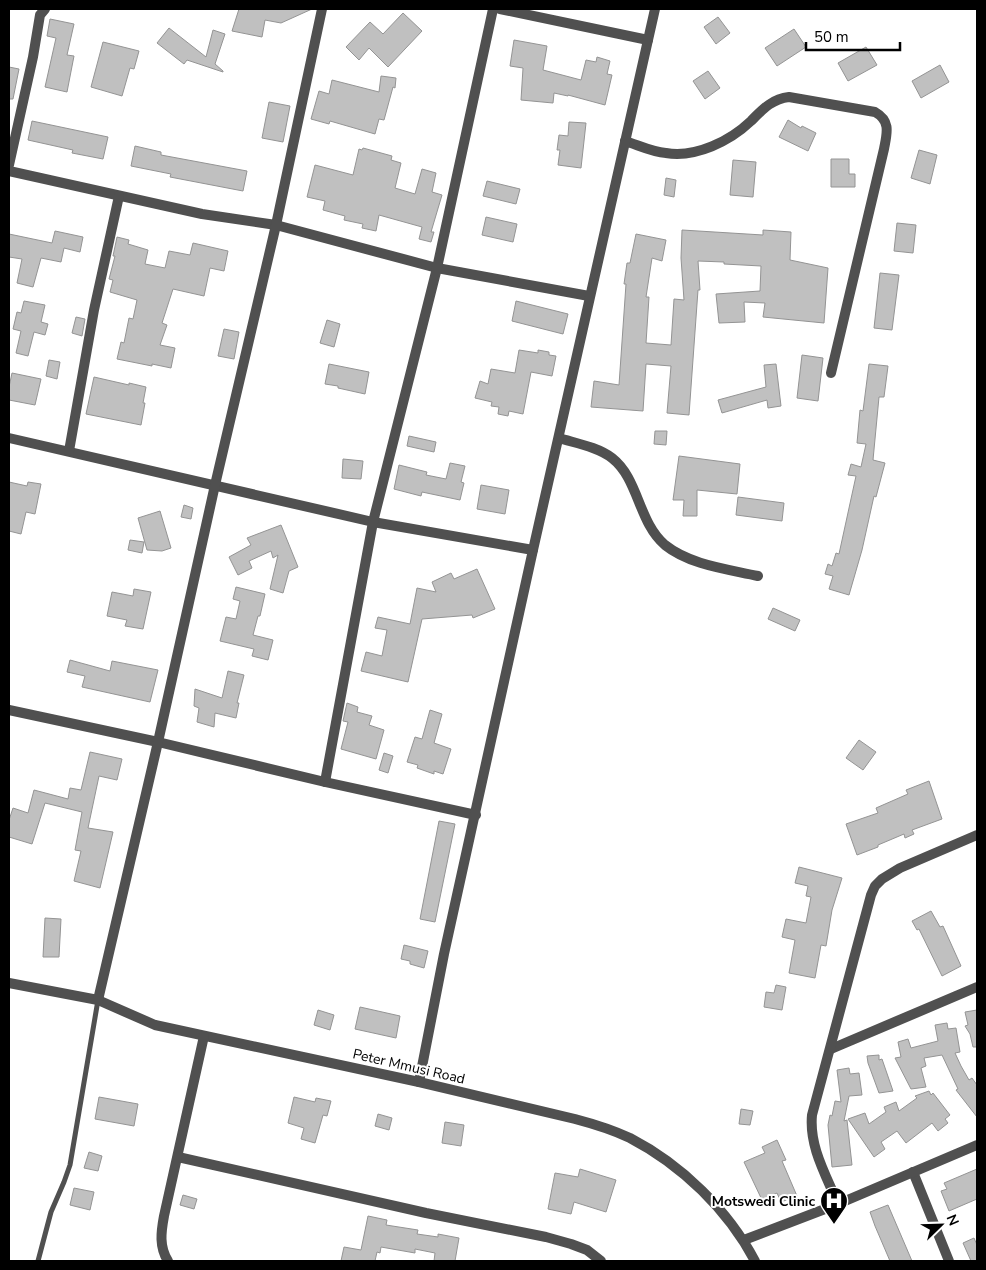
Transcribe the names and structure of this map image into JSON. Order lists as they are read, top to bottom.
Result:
{
  "streets": {
    "street": ["Peter Mmusi Road"]
  },
  "places": {
    "hospital": ["Motswedi Clinic"]
  },
  "scale_bar": "50 m",
  "north": "top right"
}
